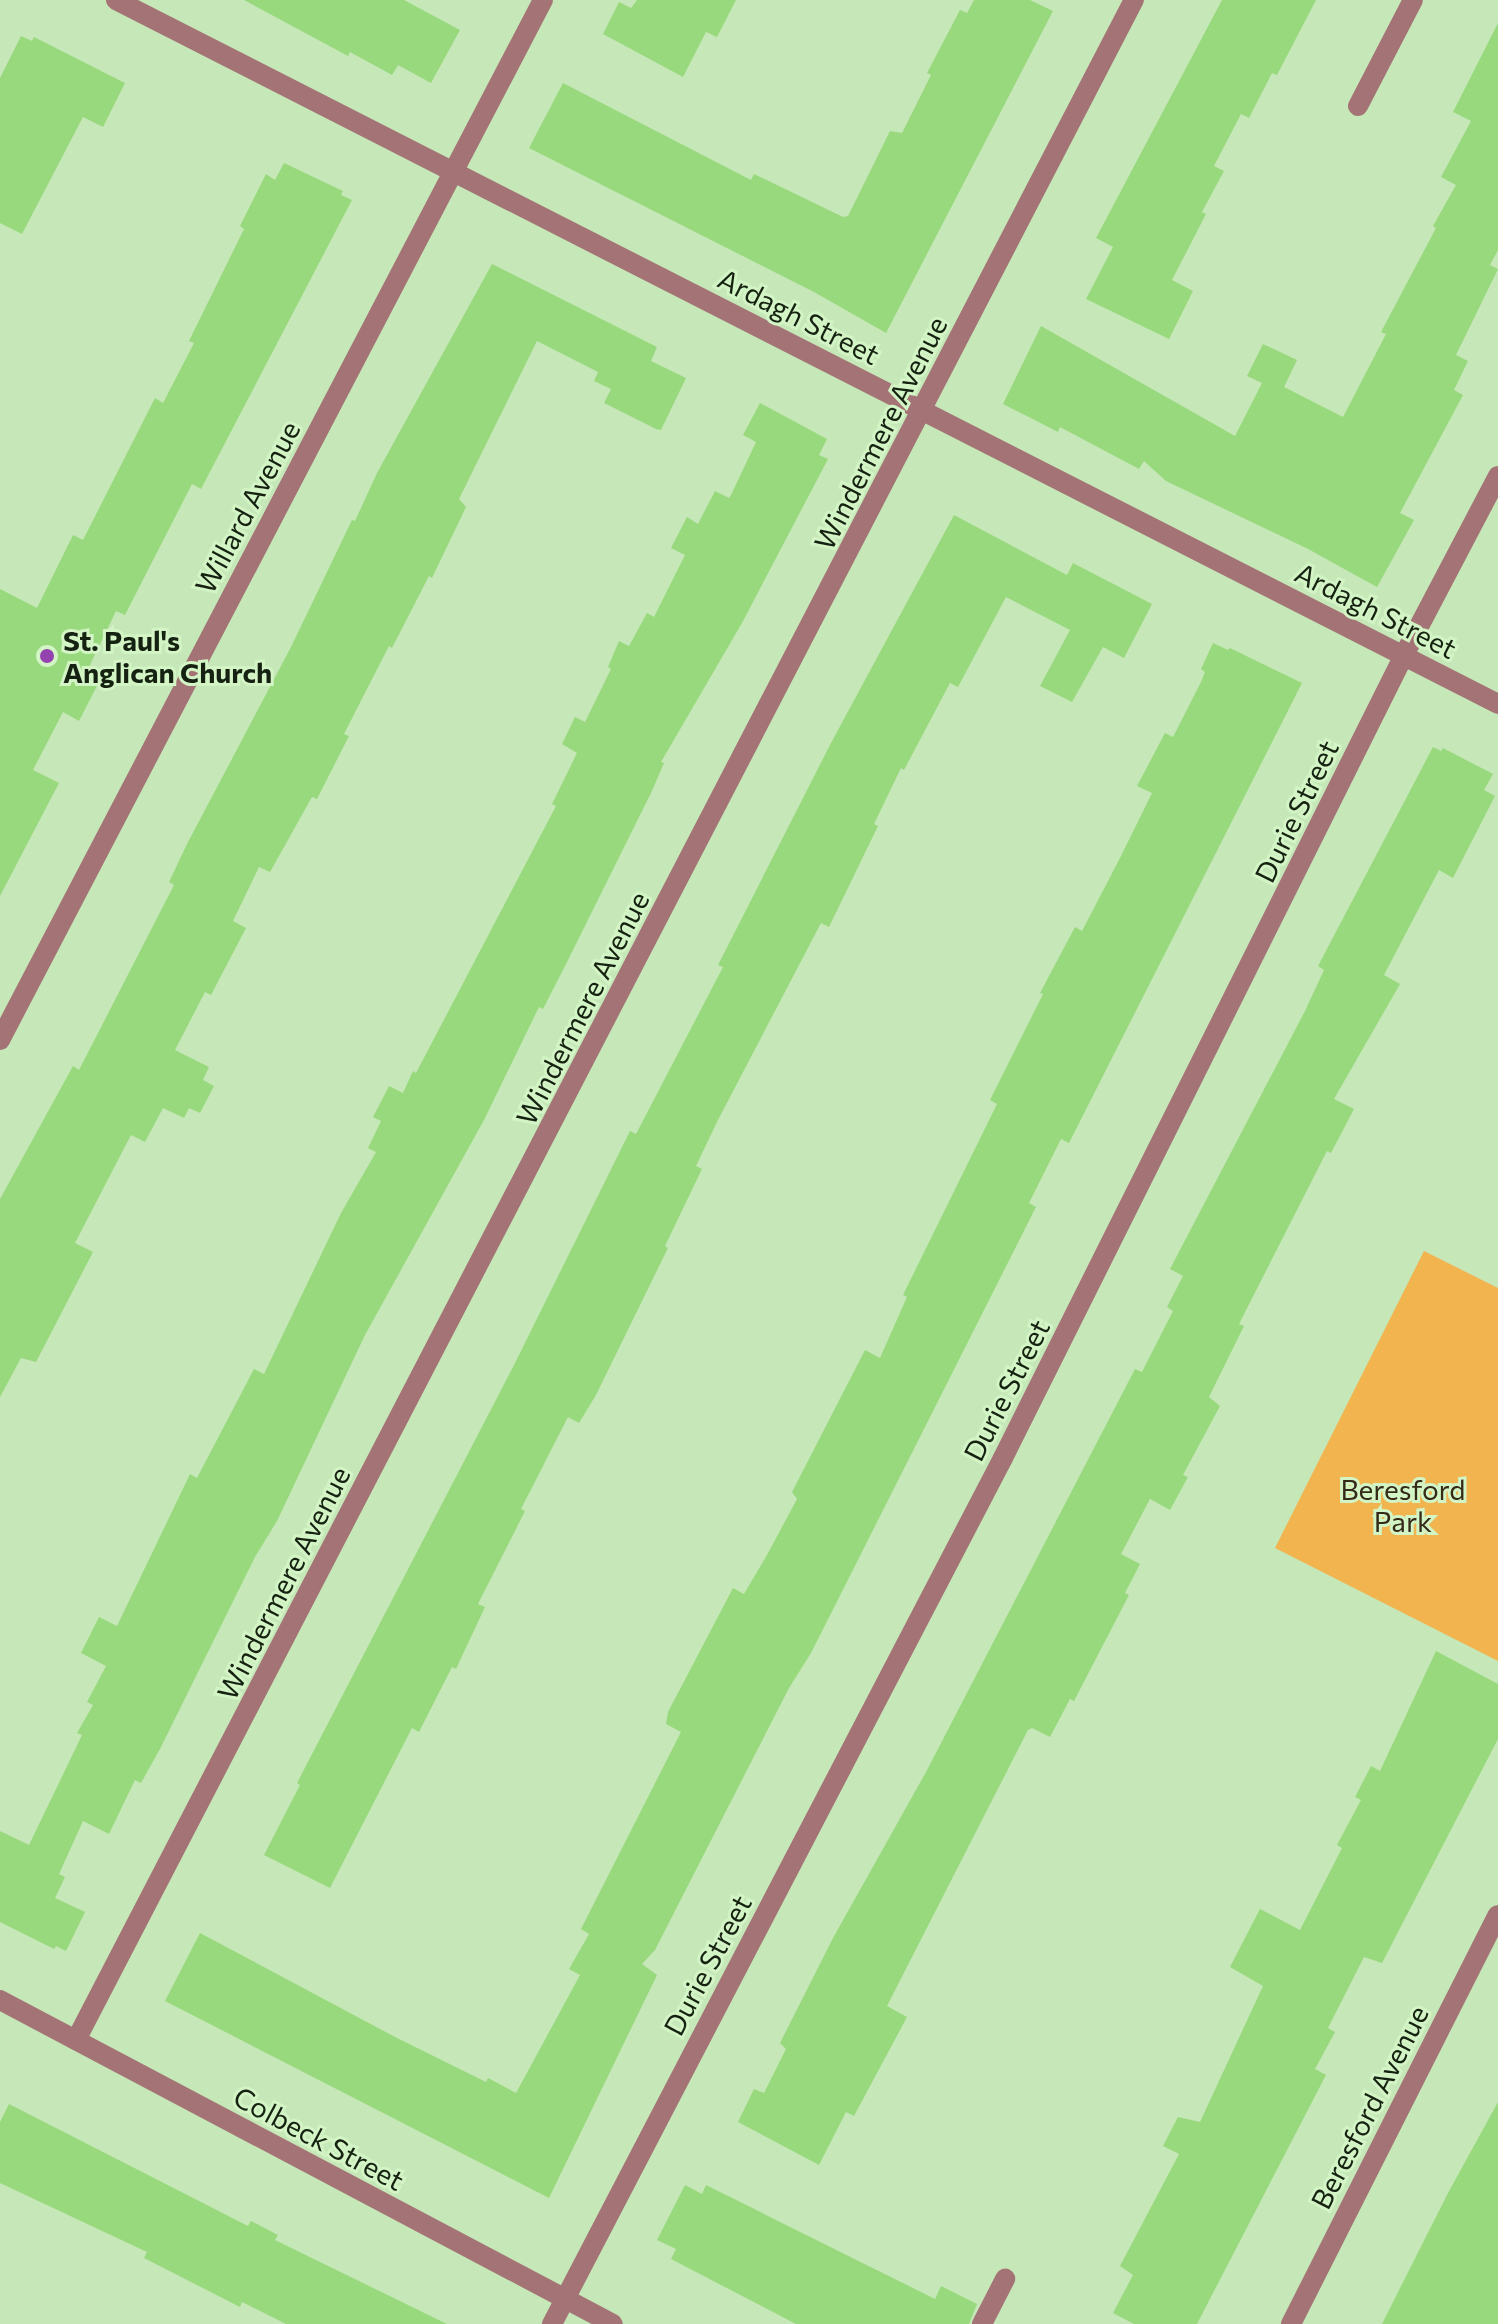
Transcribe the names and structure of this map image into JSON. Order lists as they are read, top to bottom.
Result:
{
  "streets": {
    "street": [
      "Ardagh Street",
      "Windermere Avenue",
      "Willard Avenue",
      "Durie Street",
      "Beresford Avenue",
      "Colbeck Street"
    ]
  },
  "crossings": [
    ["Ardagh Street", "Windermere Avenue"],
    ["Ardagh Street", "Willard Avenue"],
    ["Ardagh Street", "Durie Street"],
    ["Windermere Avenue", "Colbeck Street"],
    ["Durie Street", "Colbeck Street"]
  ],
  "parks": ["Beresford Park"],
  "places": ["St. Paul's Anglican Church"]
}
